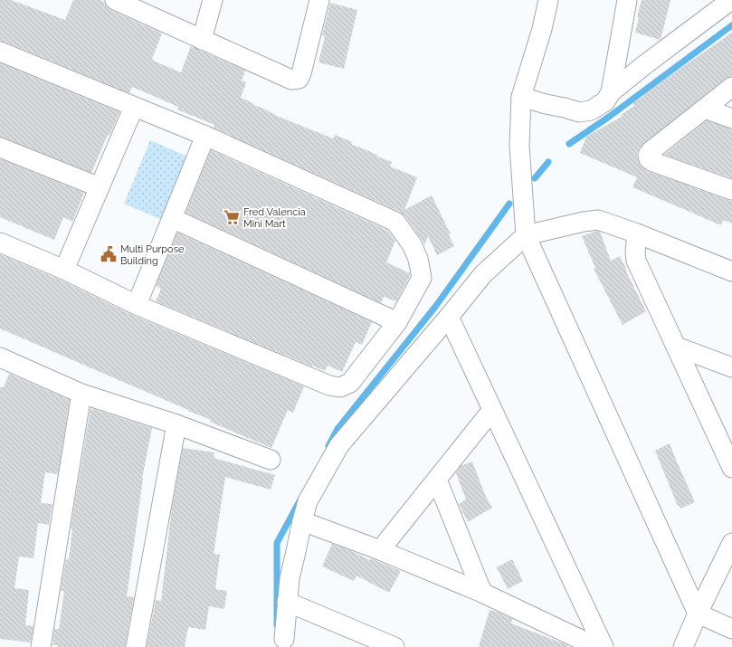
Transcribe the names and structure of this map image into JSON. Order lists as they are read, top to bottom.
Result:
{
  "places": {
    "supermarket": ["Fred Valencia Mini Mart"],
    "public building": ["Multi Purpose Building"]
  }
}
